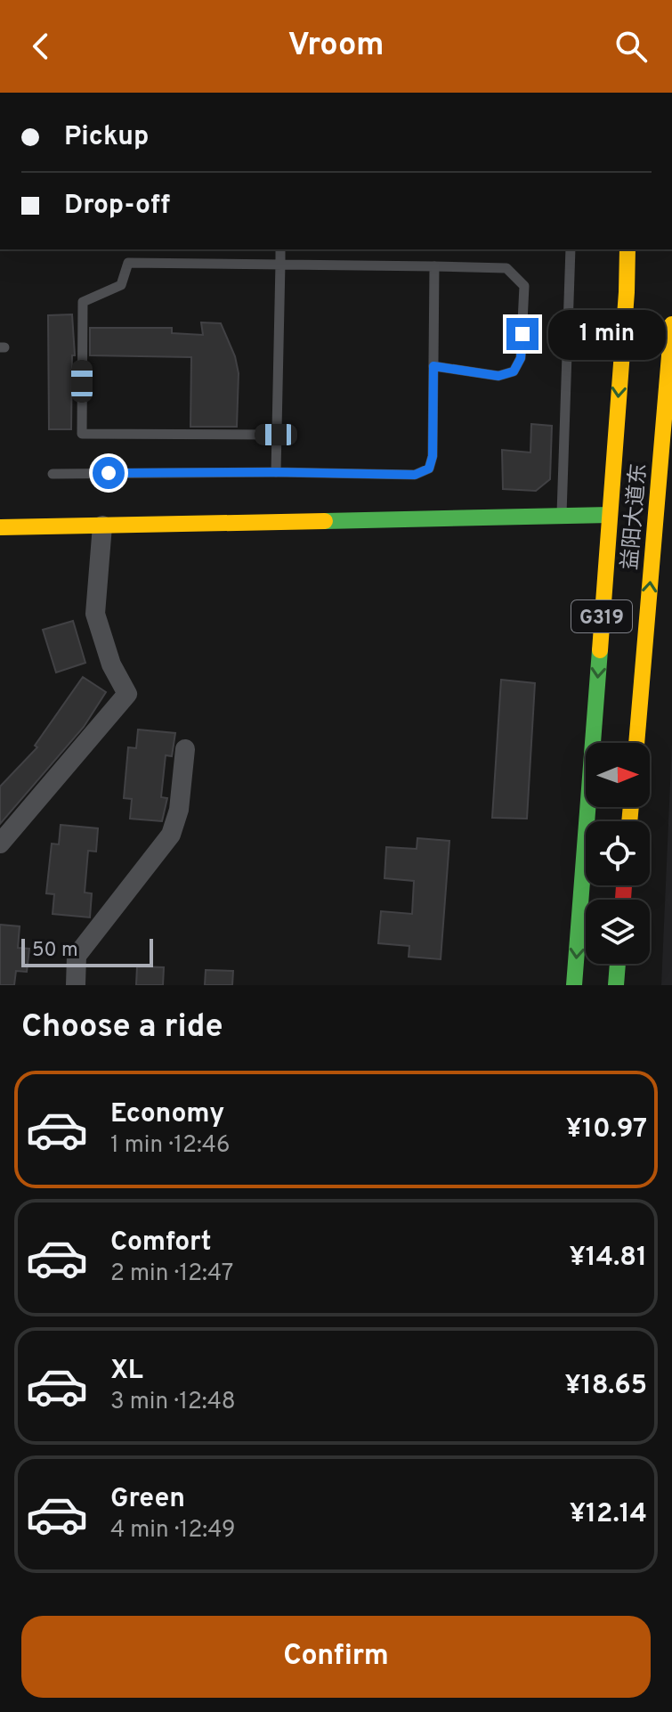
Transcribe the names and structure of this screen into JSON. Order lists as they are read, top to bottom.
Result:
{
  "streets": {
    "main road": ["益阳大道东", "G319"]
  },
  "scale_bar": "50 m",
  "north": "right",
  "page": {
    "header": "Vroom",
    "banner": ["Pickup", "Drop-off"],
    "bubble": "1 min",
    "scale": "50 m",
    "heading": "Choose a ride",
    "list": [
      {
        "name": "Economy",
        "note": "1 min · 12:46",
        "value": "¥10.97"
      },
      {
        "name": "Comfort",
        "note": "2 min · 12:47",
        "value": "¥14.81"
      },
      {
        "name": "XL",
        "note": "3 min · 12:48",
        "value": "¥18.65"
      },
      {
        "name": "Green",
        "note": "4 min · 12:49",
        "value": "¥12.14"
      }
    ],
    "buttons": "Confirm"
  }
}
